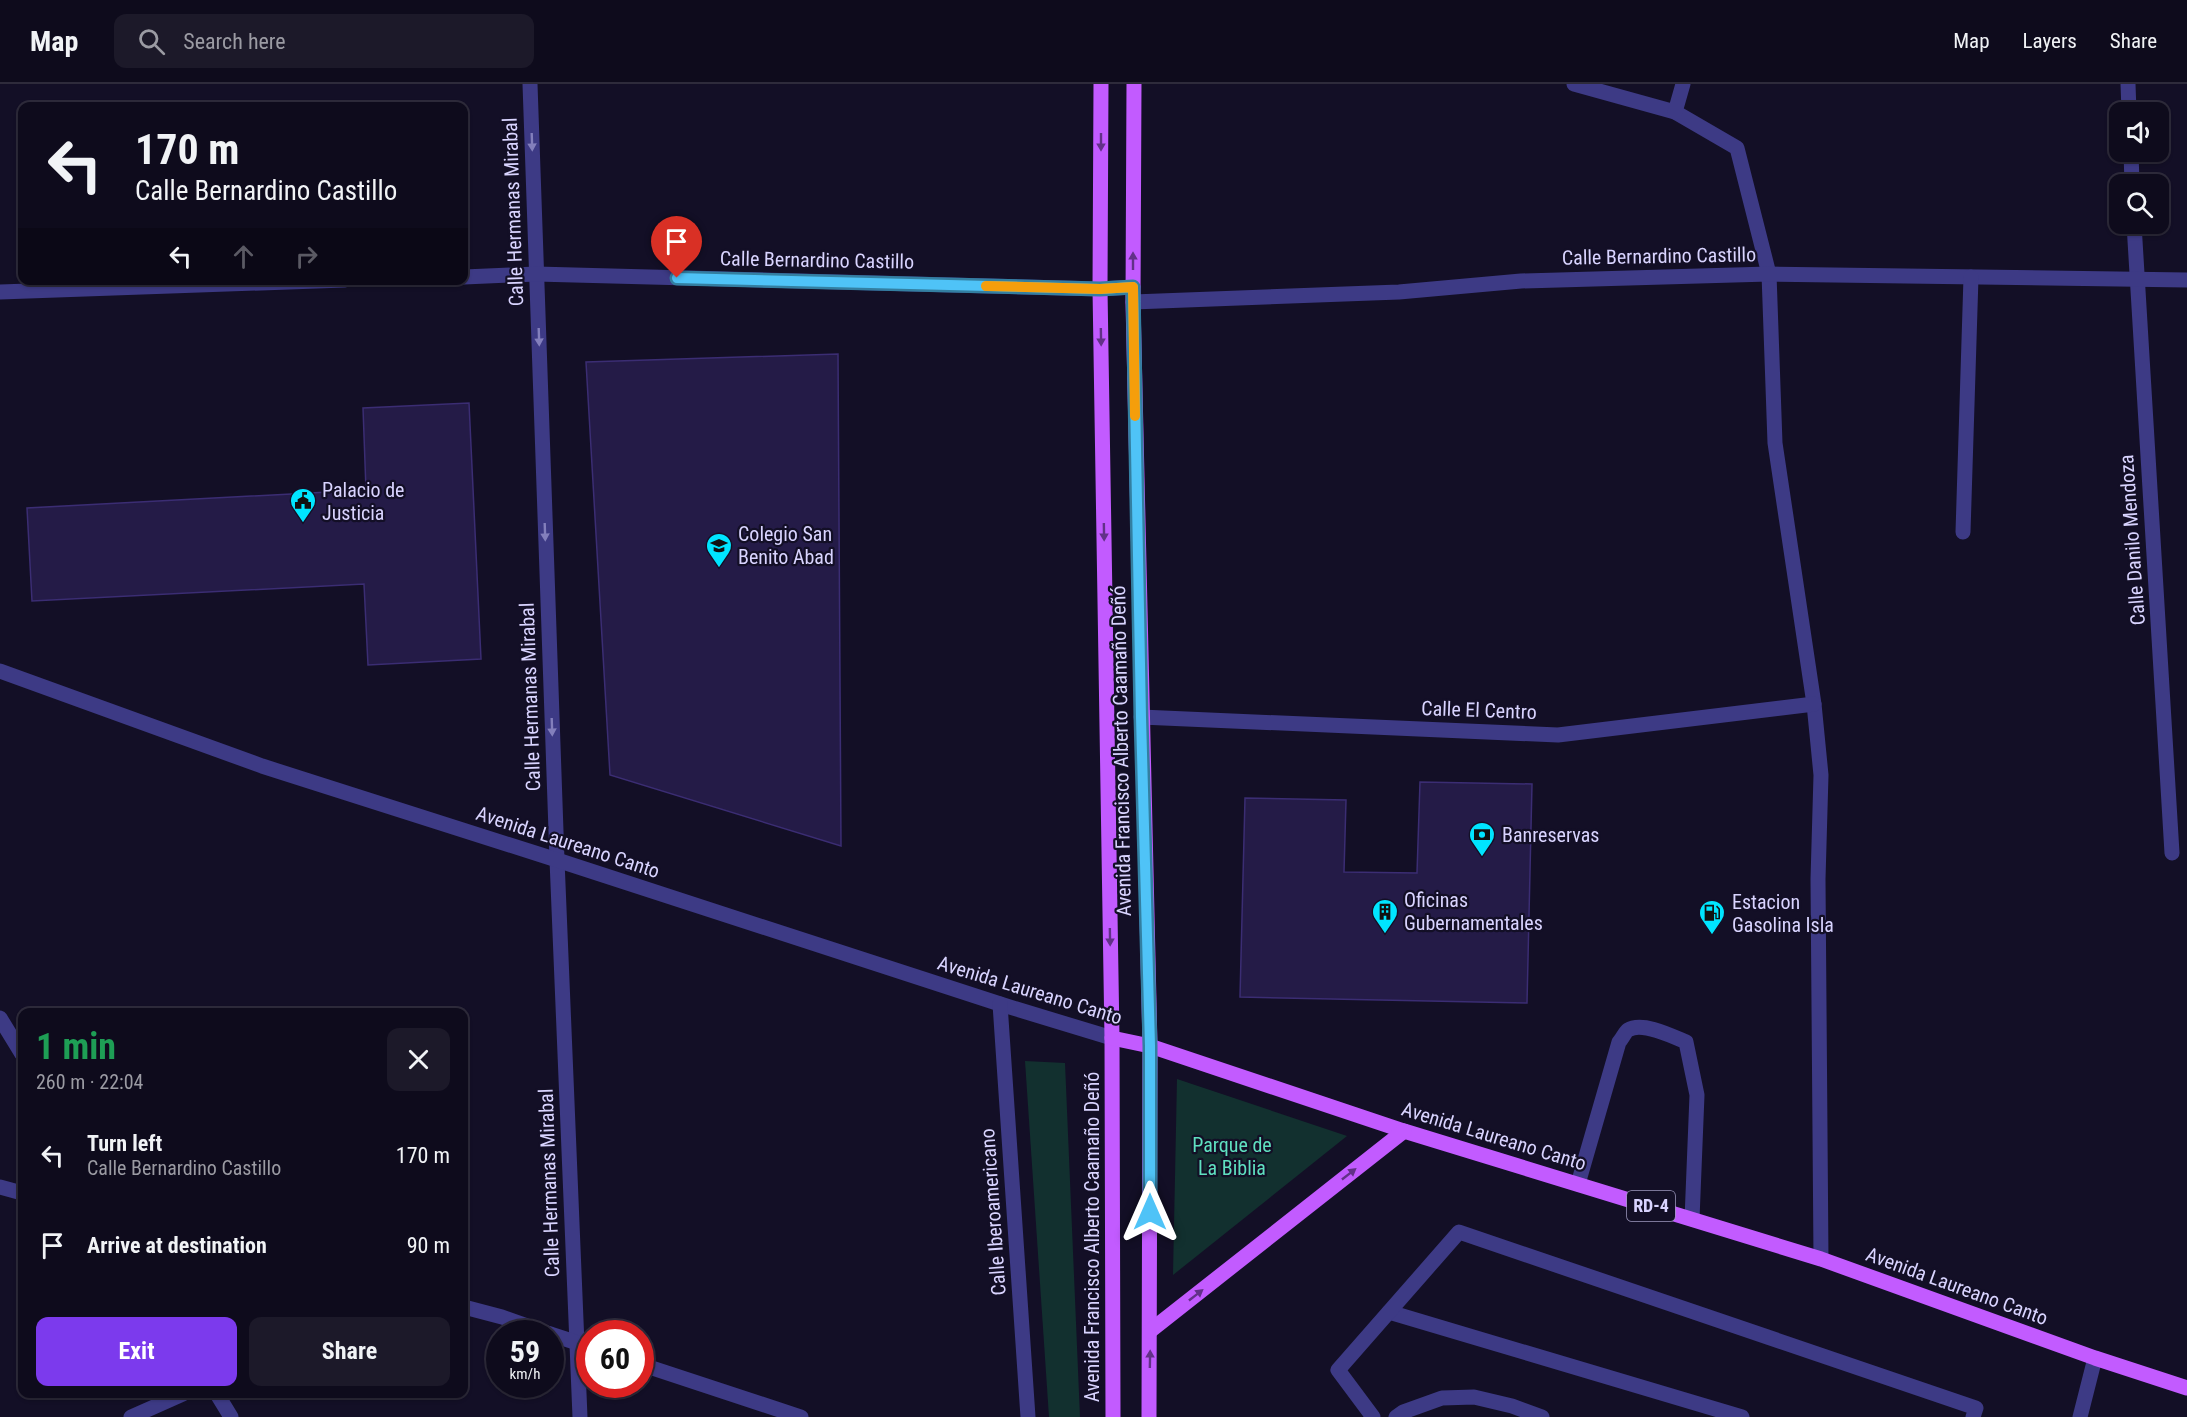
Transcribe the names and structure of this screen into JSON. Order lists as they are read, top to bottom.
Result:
{
  "streets": {
    "main road": ["Avenida Francisco Alberto Caamaño Deñó", "Avenida Laureano Canto", "RD-4"],
    "street": [
      "Calle Hermanas Mirabal",
      "Calle Bernardino Castillo",
      "Calle Danilo Mendoza",
      "Calle El Centro",
      "Calle Iberoamericano"
    ]
  },
  "crossings": [
    ["Calle Hermanas Mirabal", "Calle Bernardino Castillo"],
    ["Calle Hermanas Mirabal", "Avenida Laureano Canto"],
    ["Calle Bernardino Castillo", "Calle Danilo Mendoza"],
    ["Calle Bernardino Castillo", "Avenida Francisco Alberto Caamaño Deñó"],
    ["Calle El Centro", "Avenida Francisco Alberto Caamaño Deñó"],
    ["Avenida Francisco Alberto Caamaño Deñó", "Avenida Laureano Canto"],
    ["Avenida Laureano Canto", "Calle Iberoamericano"]
  ],
  "one_way": ["Calle Hermanas Mirabal"],
  "parks": ["Parque de La Biblia"],
  "places": {
    "public building": ["Palacio de Justicia"],
    "school or university": ["Colegio San Benito Abad"],
    "bank": ["Banreservas"],
    "building": ["Oficinas Gubernamentales"],
    "fuel station": ["Estacion Gasolina Isla"]
  },
  "page": {
    "header": "Map",
    "search": "Search here",
    "nav": ["Map", "Layers", "Share"],
    "turn": ["170 m", "Calle Bernardino Castillo"],
    "heading": ["1 min", "260 m · 22:04"],
    "list": [
      {
        "name": "Turn left",
        "note": "Calle Bernardino Castillo",
        "value": "170 m"
      },
      {
        "name": "Arrive at destination",
        "value": "90 m"
      }
    ],
    "buttons": ["Exit", "Share"],
    "speed": "59 km/h",
    "limit": "60"
  }
}
